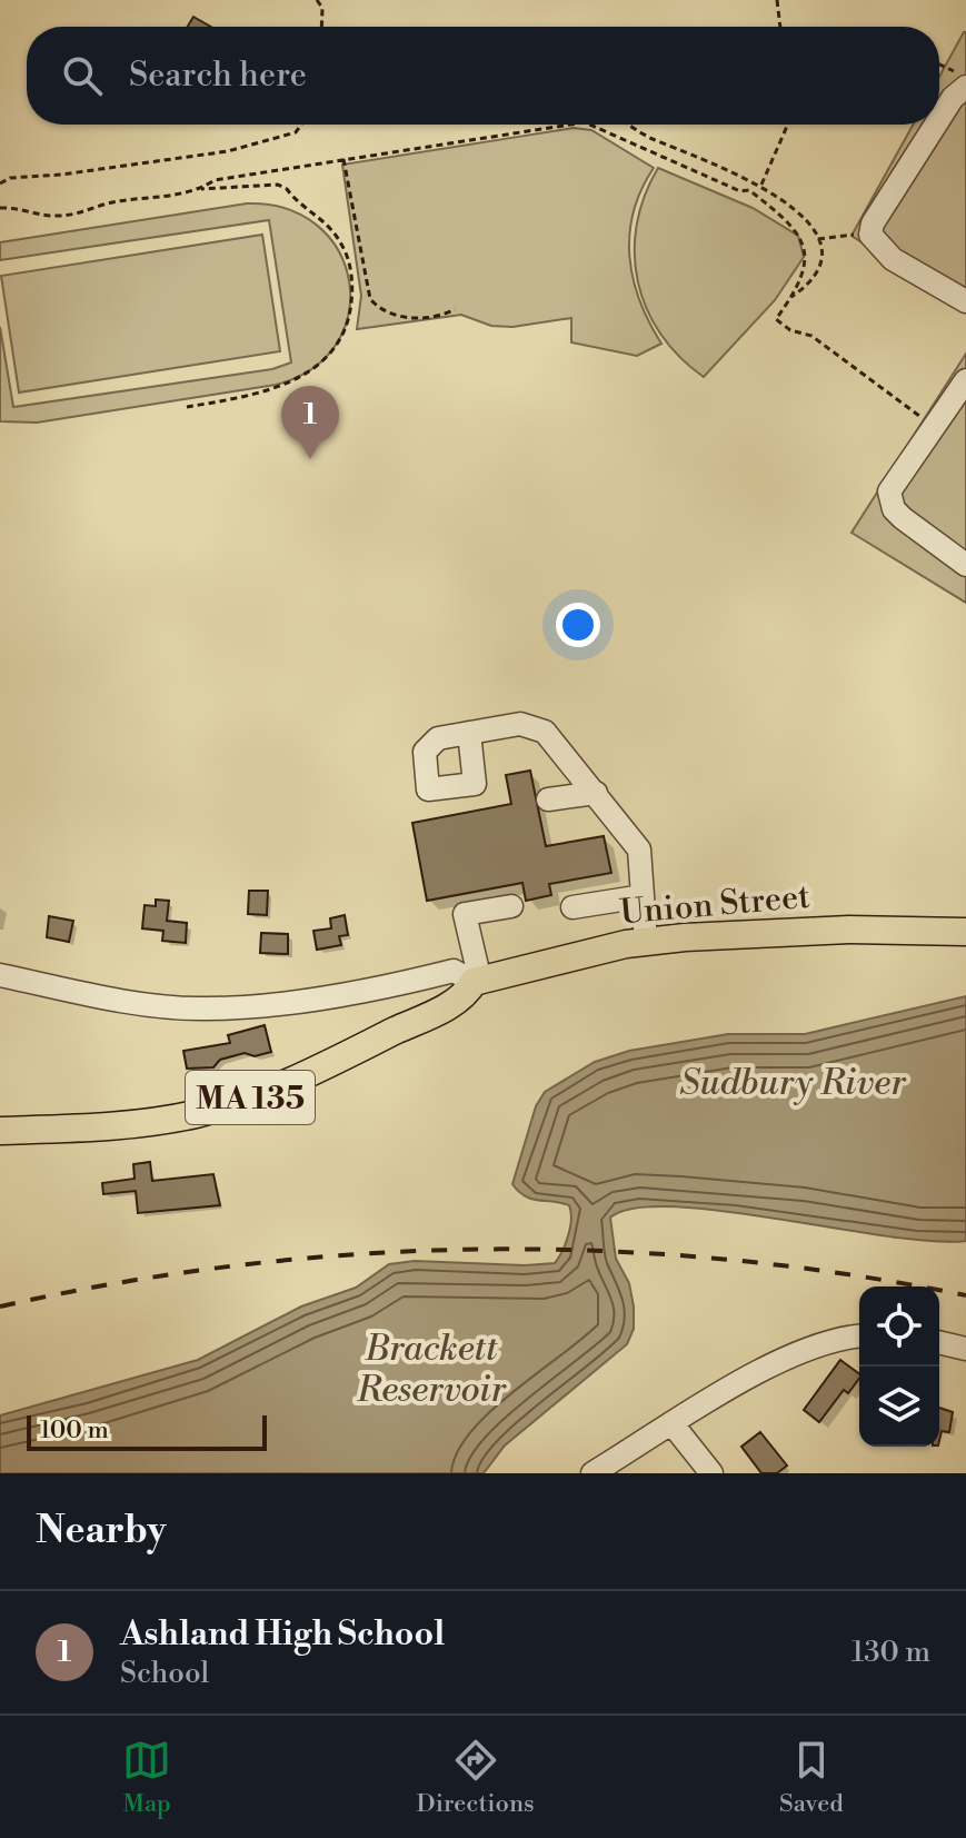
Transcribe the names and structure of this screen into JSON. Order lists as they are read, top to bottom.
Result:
{
  "streets": {
    "main road": ["Union Street", "MA 135"]
  },
  "crossings": [
    ["Union Street", "MA 135"]
  ],
  "water": ["Sudbury River", "Brackett Reservoir"],
  "scale_bar": "100 m",
  "page": {
    "search": "Search here",
    "pins": "1",
    "scale": "100 m",
    "heading": "Nearby",
    "list": [
      {
        "mark": "1",
        "name": "Ashland High School",
        "note": "School",
        "value": "130 m"
      }
    ],
    "nav": ["Map", "Directions", "Saved"]
  }
}
